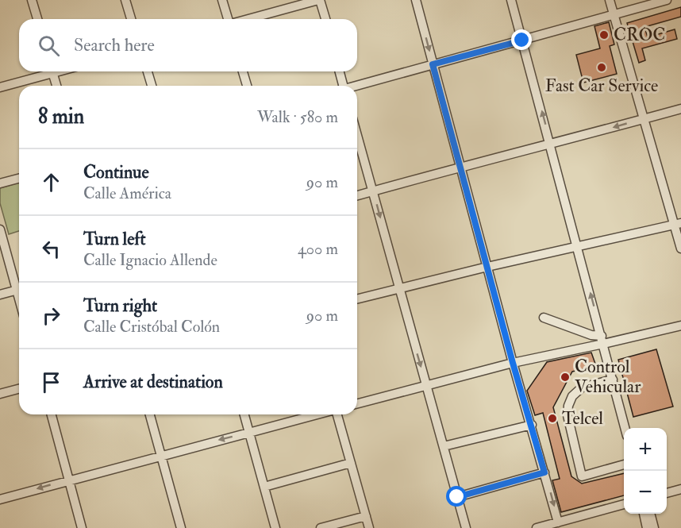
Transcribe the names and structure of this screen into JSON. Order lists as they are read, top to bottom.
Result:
{
  "places": [
    "CROC",
    "Fast Car Service",
    "Control Vehicular",
    "Telcel"
  ],
  "page": {
    "search": "Search here",
    "heading": ["8 min", "Walk · 580 m"],
    "list": [
      ["Continue", "Calle América", "90 m"],
      ["Turn left", "Calle Ignacio Allende", "400 m"],
      ["Turn right", "Calle Cristóbal Colón", "90 m"],
      "Arrive at destination"
    ],
    "map_buttons": ["+", "−"]
  }
}
